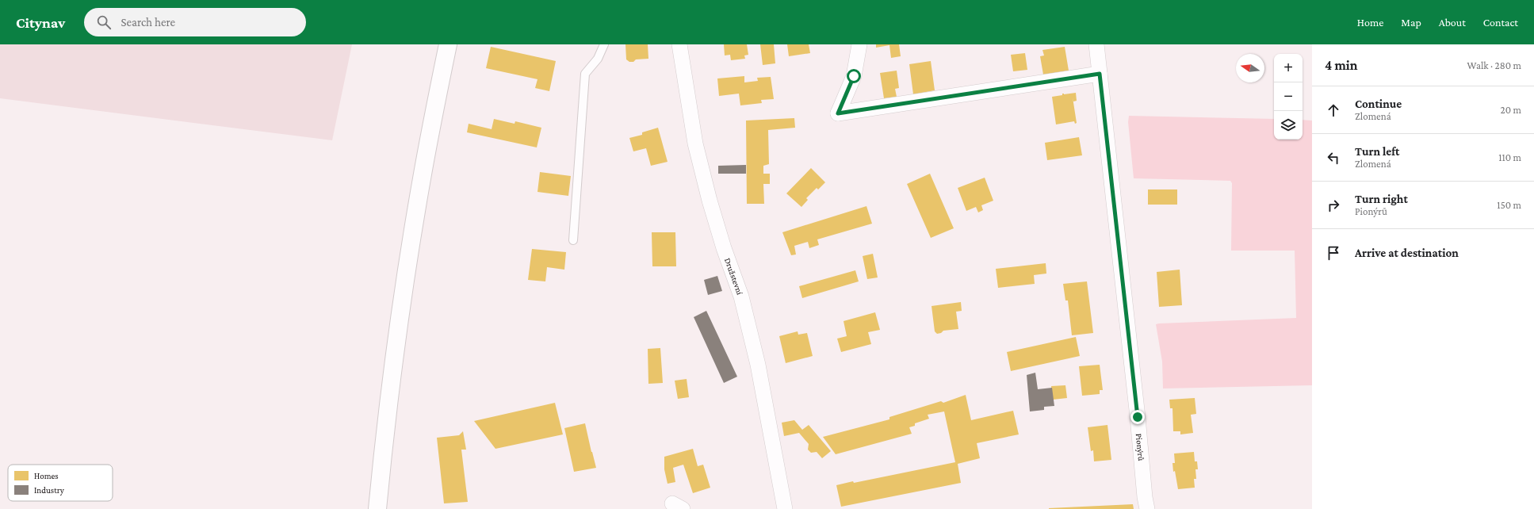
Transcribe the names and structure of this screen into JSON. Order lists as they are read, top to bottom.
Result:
{
  "streets": {
    "street": ["Družstevní", "Pionýrů"]
  },
  "legend": ["Homes", "Industry"],
  "north": "left",
  "page": {
    "header": "Citynav",
    "search": "Search here",
    "nav": [
      "Home",
      "Map",
      "About",
      "Contact"
    ],
    "heading": ["4 min", "Walk · 280 m"],
    "map_buttons": ["+", "−"],
    "list": [
      ["Continue", "Zlomená", "20 m"],
      ["Turn left", "Zlomená", "110 m"],
      ["Turn right", "Pionýrů", "150 m"],
      "Arrive at destination"
    ]
  }
}
